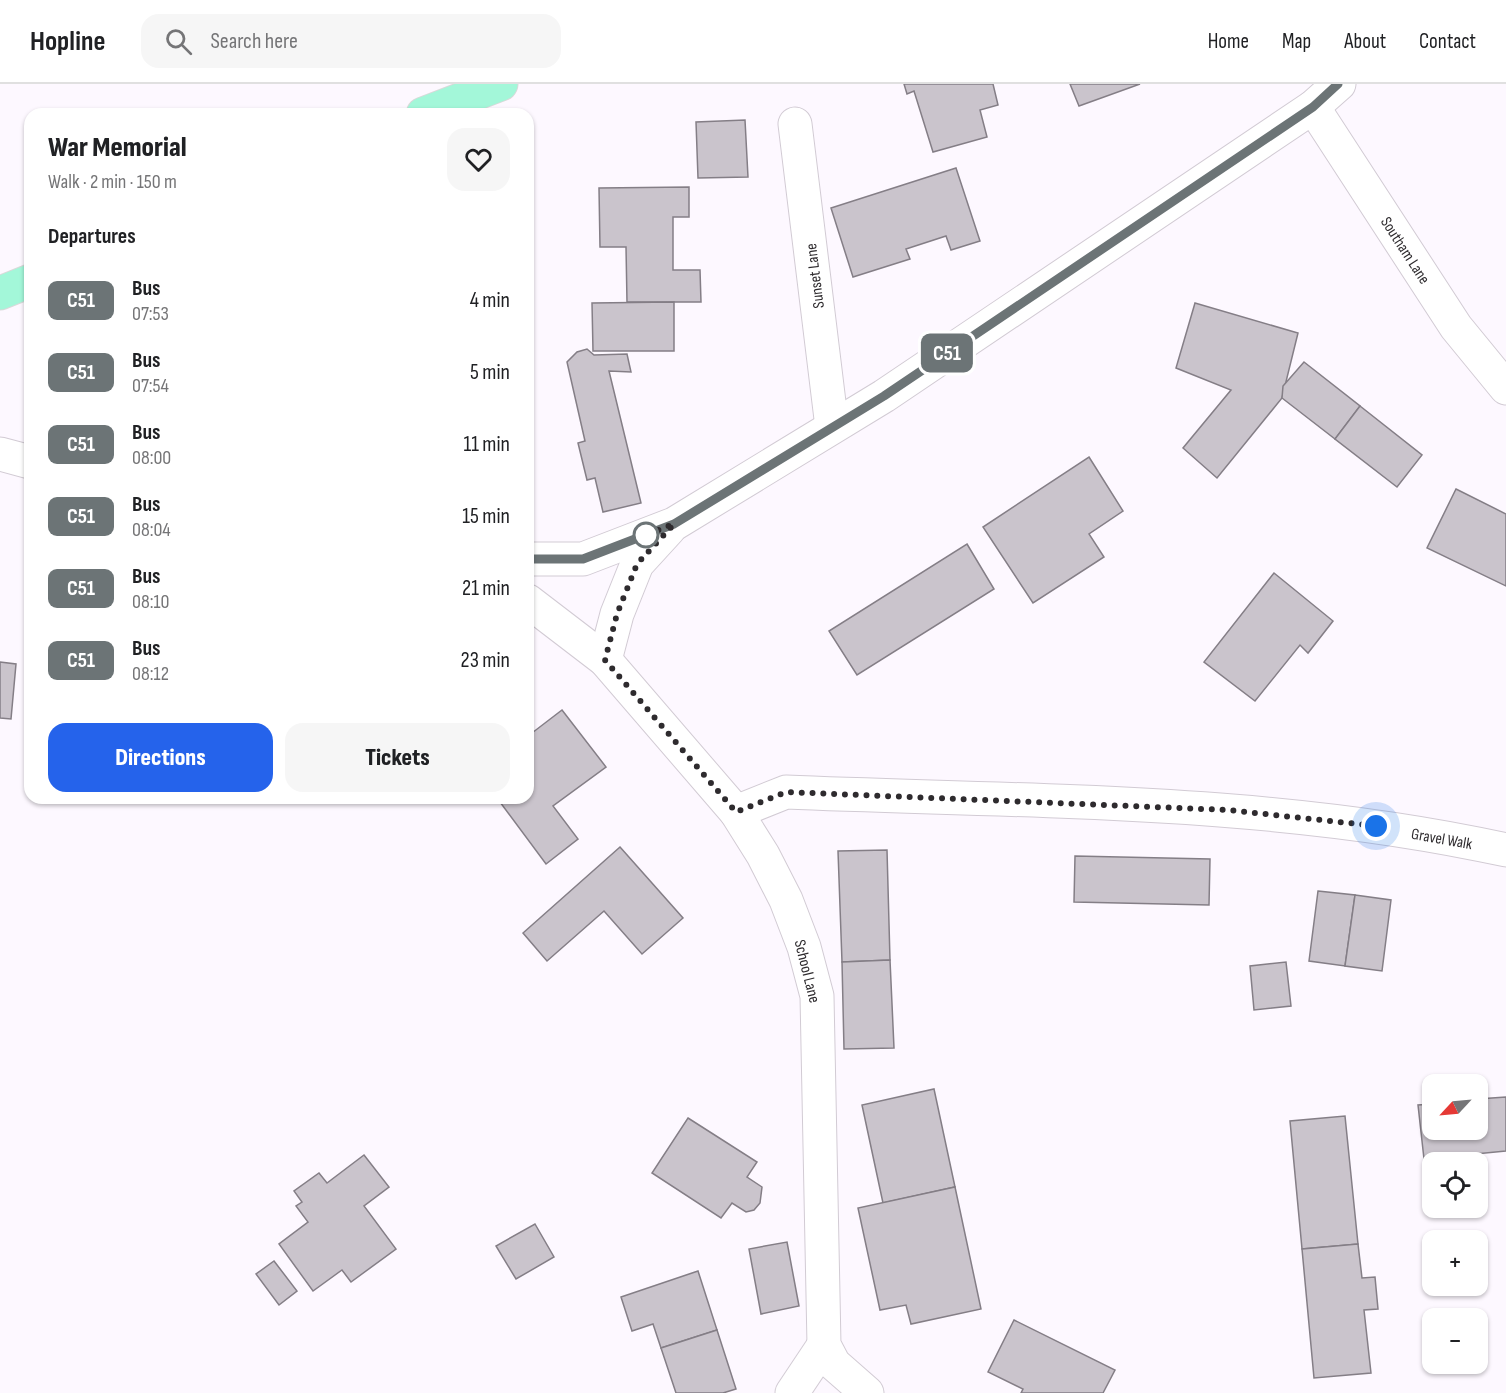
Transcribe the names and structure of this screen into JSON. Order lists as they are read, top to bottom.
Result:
{
  "streets": {
    "street": [
      "Southam Lane",
      "Sunset Lane",
      "Gravel Walk",
      "School Lane"
    ]
  },
  "crossings": [
    ["Gravel Walk", "School Lane"]
  ],
  "lines": ["bus line C51"],
  "north": "bottom left",
  "page": {
    "header": "Hopline",
    "search": "Search here",
    "nav": [
      "Home",
      "Map",
      "About",
      "Contact"
    ],
    "on_map": "C51",
    "heading": [
      ["War Memorial", "Walk · 2 min · 150 m"],
      "Departures"
    ],
    "list": [
      {
        "mark": "C51",
        "name": "Bus",
        "note": "07:53",
        "value": "4 min"
      },
      {
        "mark": "C51",
        "name": "Bus",
        "note": "07:54",
        "value": "5 min"
      },
      {
        "mark": "C51",
        "name": "Bus",
        "note": "08:00",
        "value": "11 min"
      },
      {
        "mark": "C51",
        "name": "Bus",
        "note": "08:04",
        "value": "15 min"
      },
      {
        "mark": "C51",
        "name": "Bus",
        "note": "08:10",
        "value": "21 min"
      },
      {
        "mark": "C51",
        "name": "Bus",
        "note": "08:12",
        "value": "23 min"
      }
    ],
    "buttons": ["Directions", "Tickets"],
    "map_buttons": ["+", "−"]
  }
}
